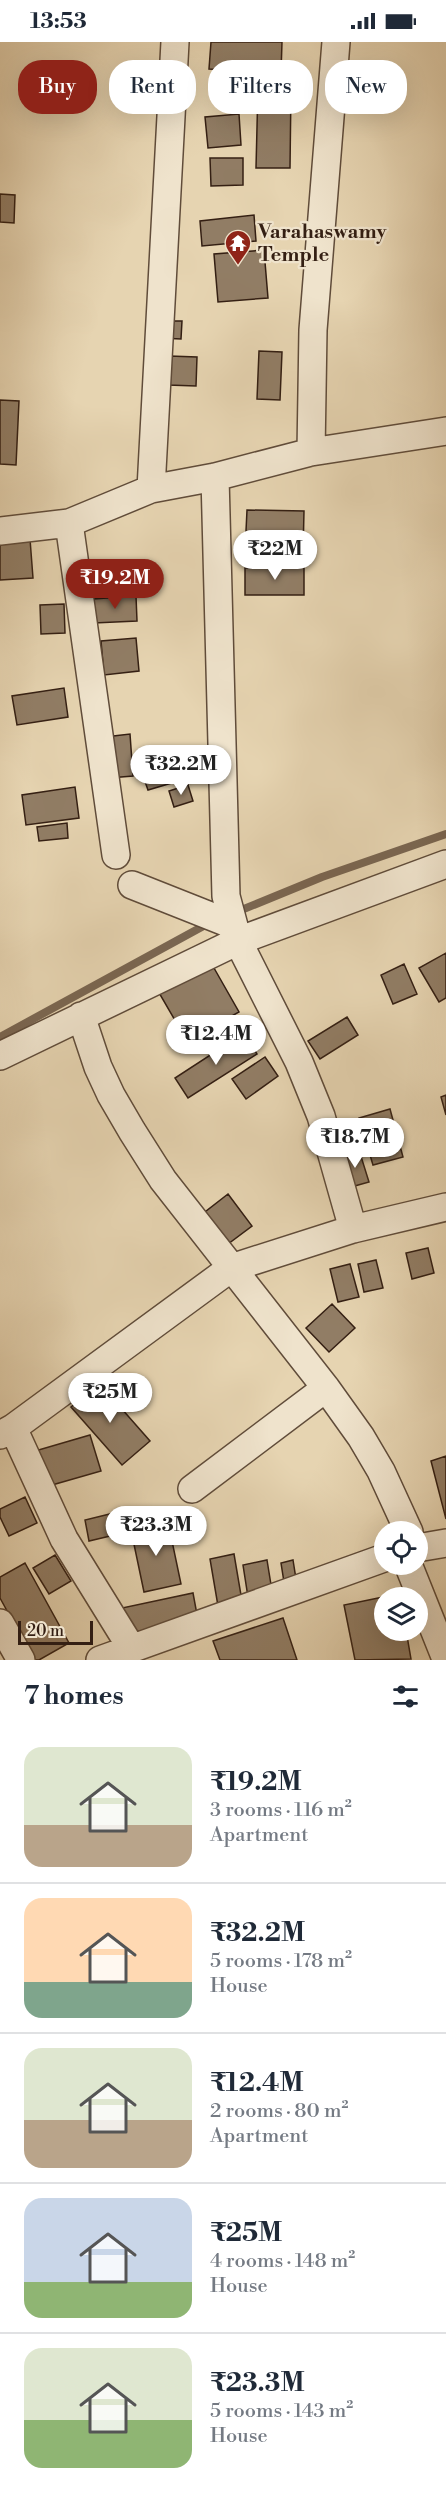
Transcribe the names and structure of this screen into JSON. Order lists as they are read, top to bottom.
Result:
{
  "places": {
    "temple": ["Varahaswamy Temple"]
  },
  "scale_bar": "20 m",
  "page": {
    "status": "13:53",
    "chip": [
      "Buy",
      "Rent",
      "Filters",
      "New"
    ],
    "price": [
      "₹22M",
      "₹19.2M",
      "₹32.2M",
      "₹12.4M",
      "₹18.7M",
      "₹25M",
      "₹23.3M"
    ],
    "scale": "20 m",
    "heading": "7 homes",
    "list": [
      {
        "name": "₹19.2M",
        "note": "3 rooms · 116 m² · Apartment"
      },
      {
        "name": "₹32.2M",
        "note": "5 rooms · 178 m² · House"
      },
      {
        "name": "₹12.4M",
        "note": "2 rooms · 80 m² · Apartment"
      },
      {
        "name": "₹25M",
        "note": "4 rooms · 148 m² · House"
      },
      {
        "name": "₹23.3M",
        "note": "5 rooms · 143 m² · House"
      }
    ]
  }
}
